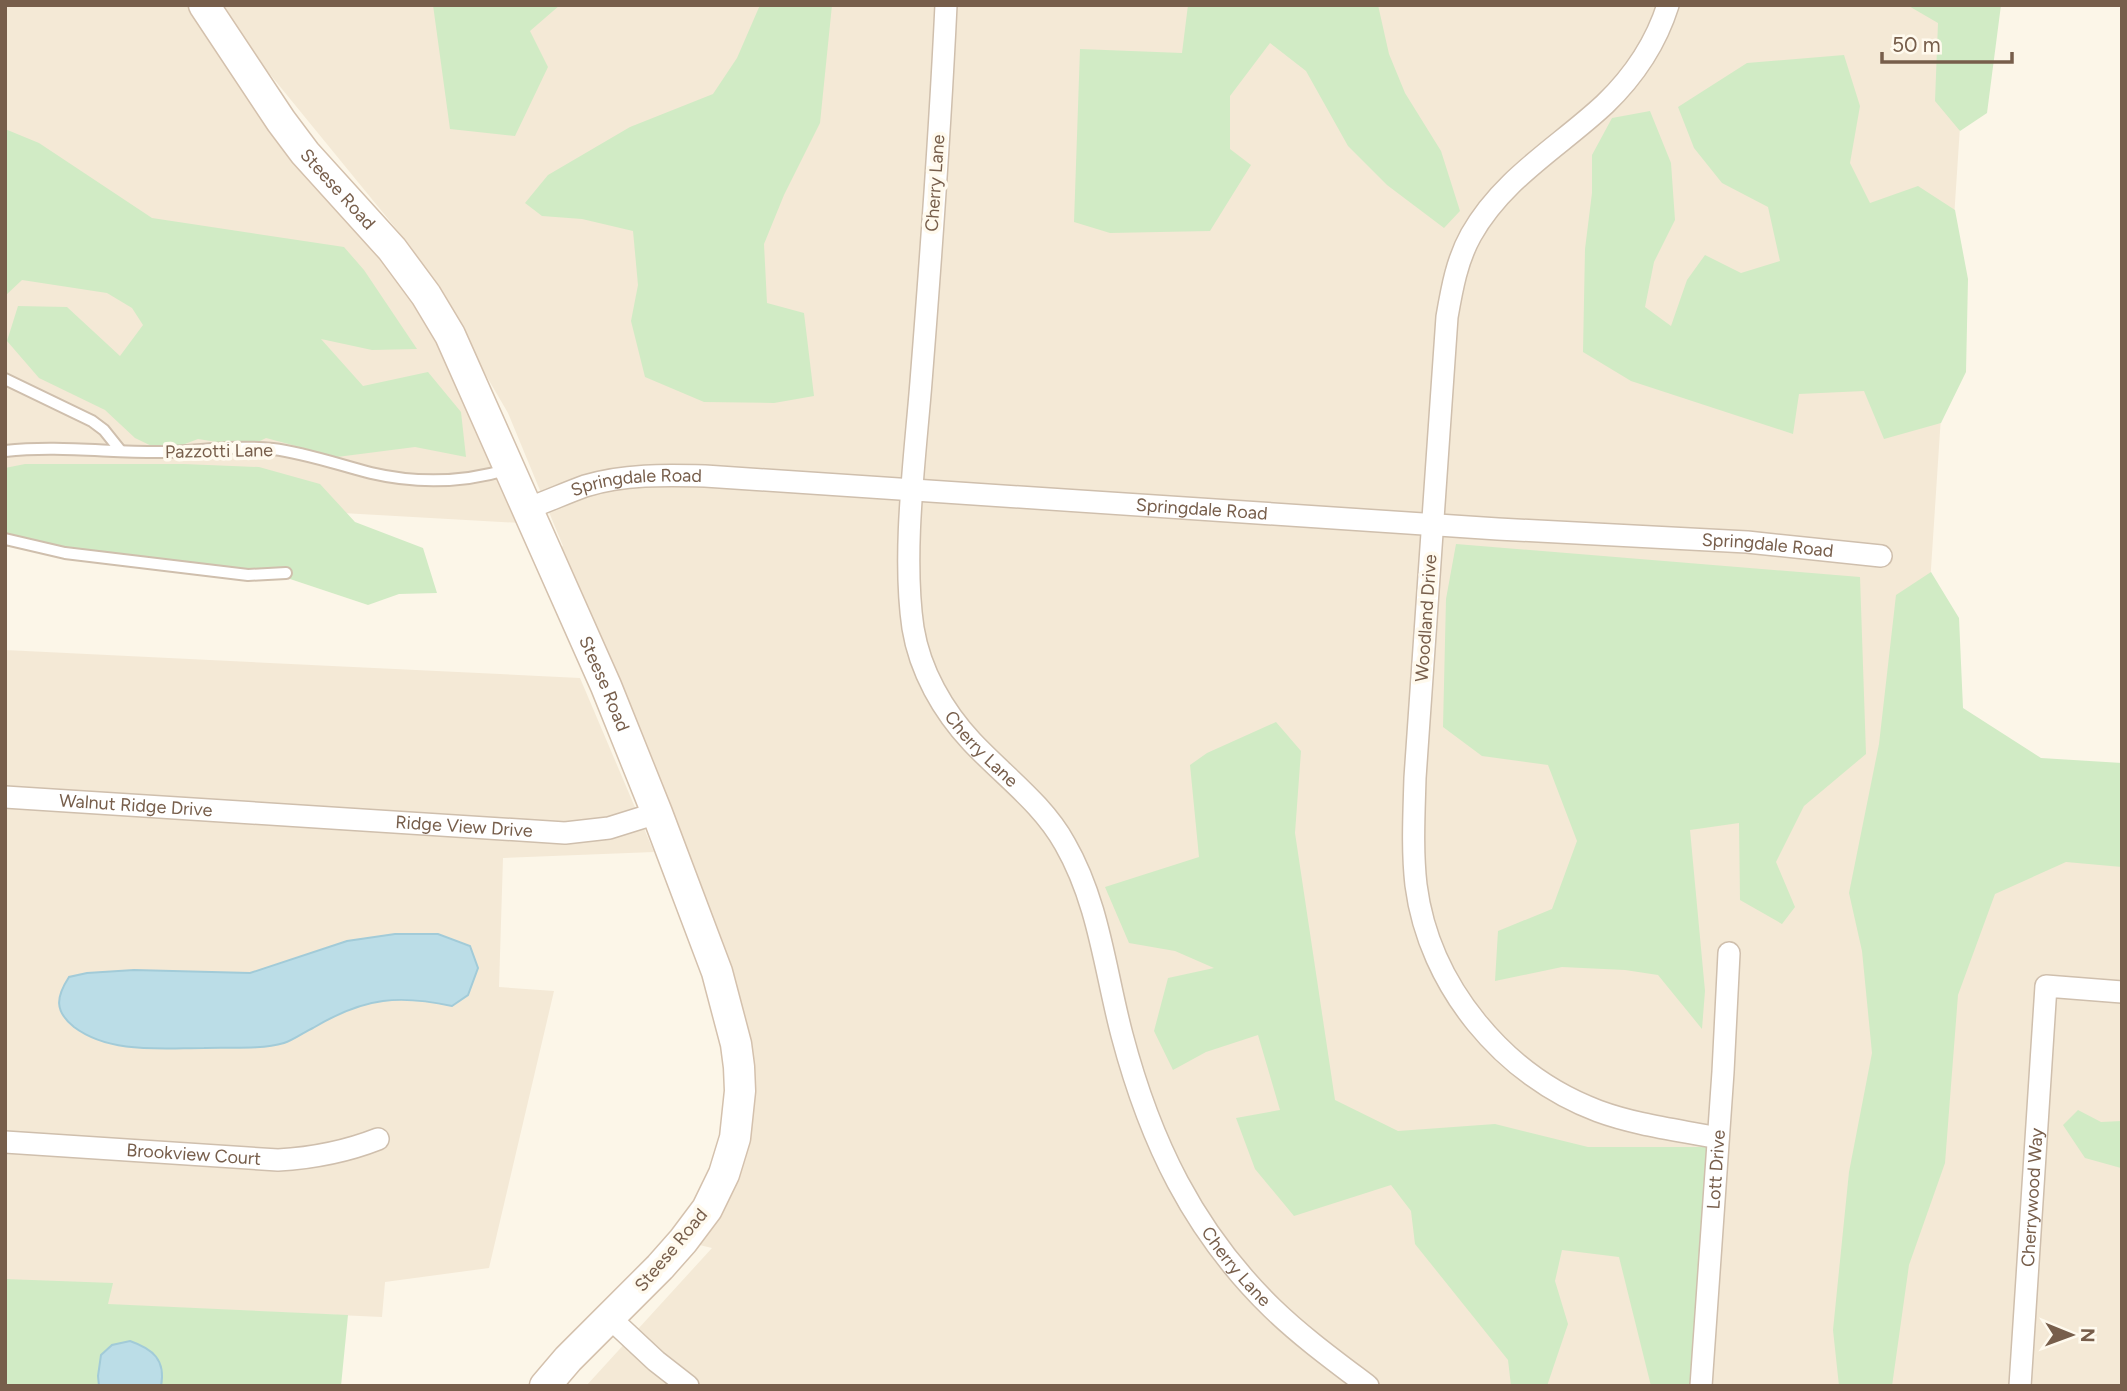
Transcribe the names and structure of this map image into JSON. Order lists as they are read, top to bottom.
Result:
{
  "streets": {
    "street": [
      "Cherry Lane",
      "Steese Road",
      "Springdale Road",
      "Woodland Drive",
      "Walnut Ridge Drive",
      "Ridge View Drive",
      "Brookview Court",
      "Lott Drive",
      "Cherrywood Way"
    ],
    "lane": ["Pazzotti Lane"]
  },
  "crossings": [
    ["Cherry Lane", "Springdale Road"],
    ["Steese Road", "Pazzotti Lane"],
    ["Steese Road", "Springdale Road"],
    ["Steese Road", "Ridge View Drive"],
    ["Springdale Road", "Woodland Drive"],
    ["Woodland Drive", "Lott Drive"],
    ["Walnut Ridge Drive", "Ridge View Drive"]
  ],
  "scale_bar": "50 m",
  "north": "right"
}
